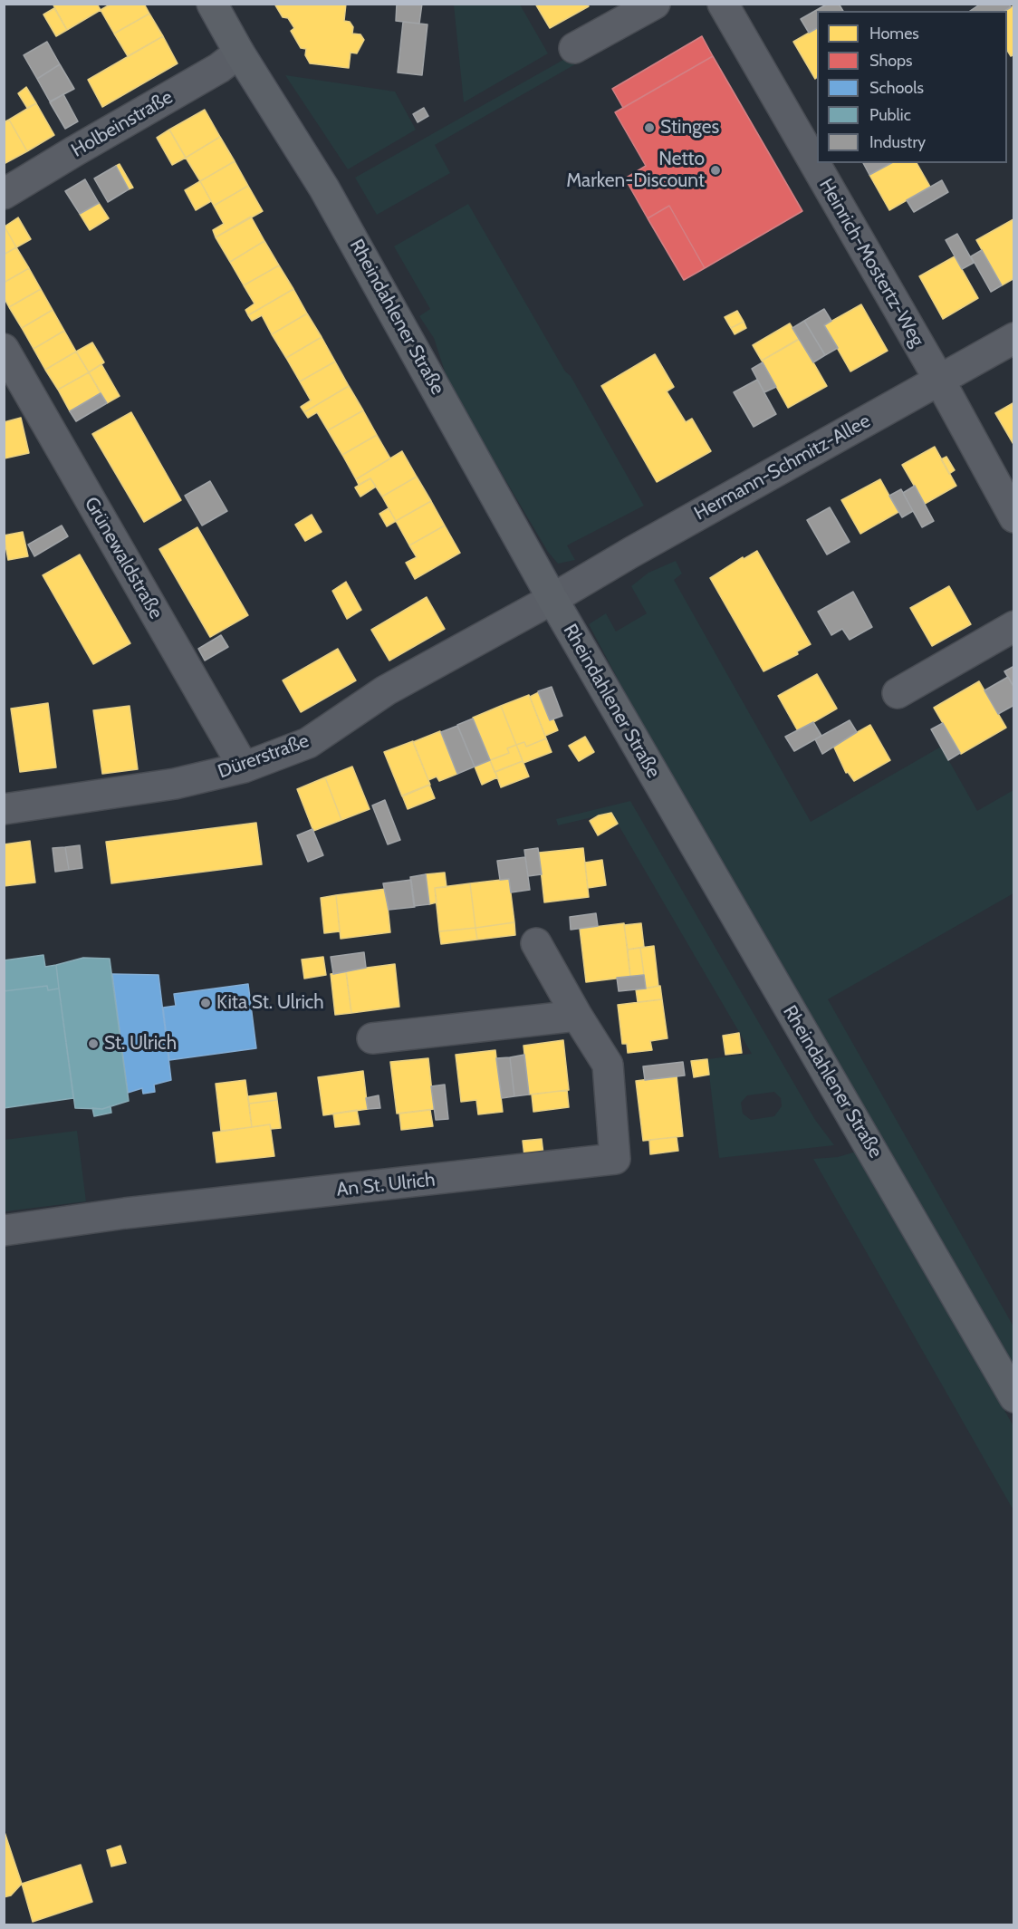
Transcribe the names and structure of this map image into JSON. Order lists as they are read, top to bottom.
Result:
{
  "streets": {
    "main road": ["Rheindahlener Straße"],
    "street": [
      "Holbeinstraße",
      "Heinrich-Mostertz-Weg",
      "Hermann-Schmitz-Allee",
      "Grünewaldstraße",
      "Dürerstraße",
      "An St. Ulrich"
    ]
  },
  "crossings": [
    ["Holbeinstraße", "Rheindahlener Straße"],
    ["Heinrich-Mostertz-Weg", "Hermann-Schmitz-Allee"],
    ["Rheindahlener Straße", "Hermann-Schmitz-Allee"],
    ["Rheindahlener Straße", "Dürerstraße"],
    ["Hermann-Schmitz-Allee", "Dürerstraße"],
    ["Grünewaldstraße", "Dürerstraße"]
  ],
  "places": [
    "Stinges",
    "Netto Marken-Discount",
    "Kita St. Ulrich",
    "St. Ulrich"
  ],
  "legend": [
    "Homes",
    "Shops",
    "Schools",
    "Public",
    "Industry"
  ]
}
